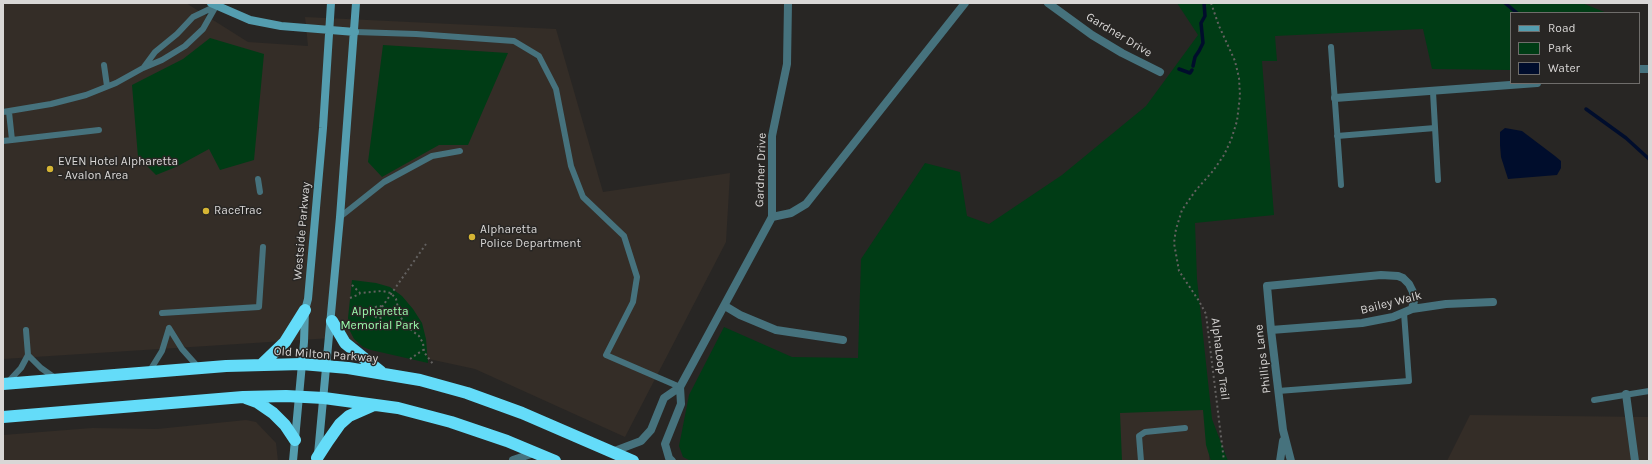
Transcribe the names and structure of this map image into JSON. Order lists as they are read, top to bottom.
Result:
{
  "streets": {
    "highway": ["Old Milton Parkway"],
    "main road": ["Westside Parkway"],
    "street": ["Gardner Drive", "Bailey Walk", "Phillips Lane"],
    "path": ["AlphaLoop Trail"]
  },
  "crossings": [
    ["Gardner Drive", "Old Milton Parkway"],
    ["Westside Parkway", "Old Milton Parkway"],
    ["Bailey Walk", "Phillips Lane"]
  ],
  "parks": ["Alpharetta Memorial Park"],
  "places": ["EVEN Hotel Alpharetta - Avalon Area", "RaceTrac", "Alpharetta Police Department"],
  "legend": ["Road", "Park", "Water"]
}
